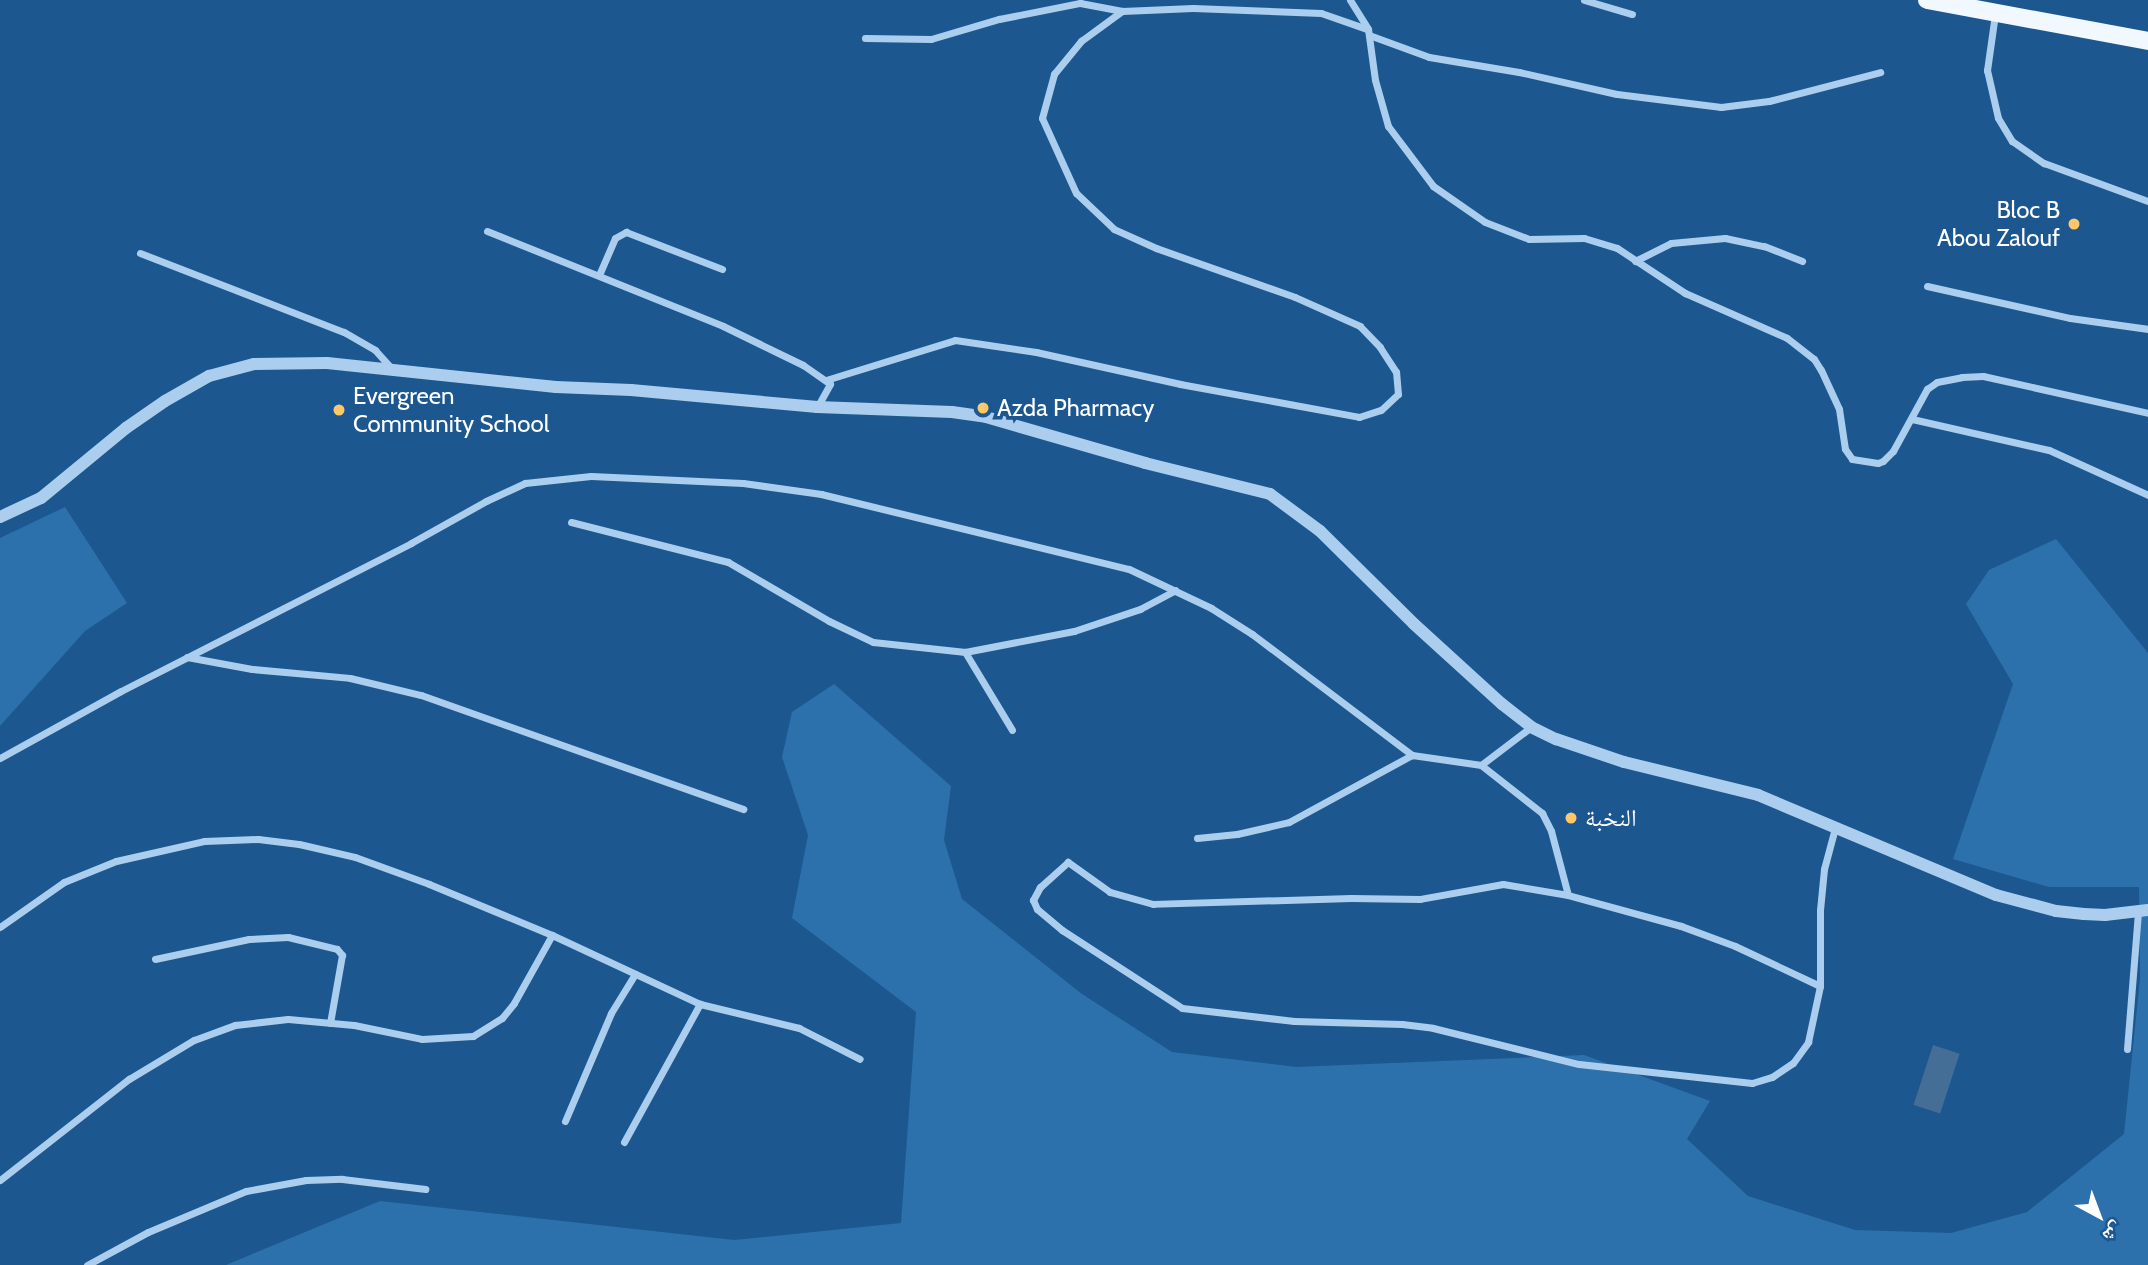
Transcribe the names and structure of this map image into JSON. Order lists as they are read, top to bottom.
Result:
{
  "places": [
    "Bloc B Abou Zalouf",
    "Azda Pharmacy",
    "Evergreen Community School",
    "النخبة"
  ],
  "north": "bottom right"
}
